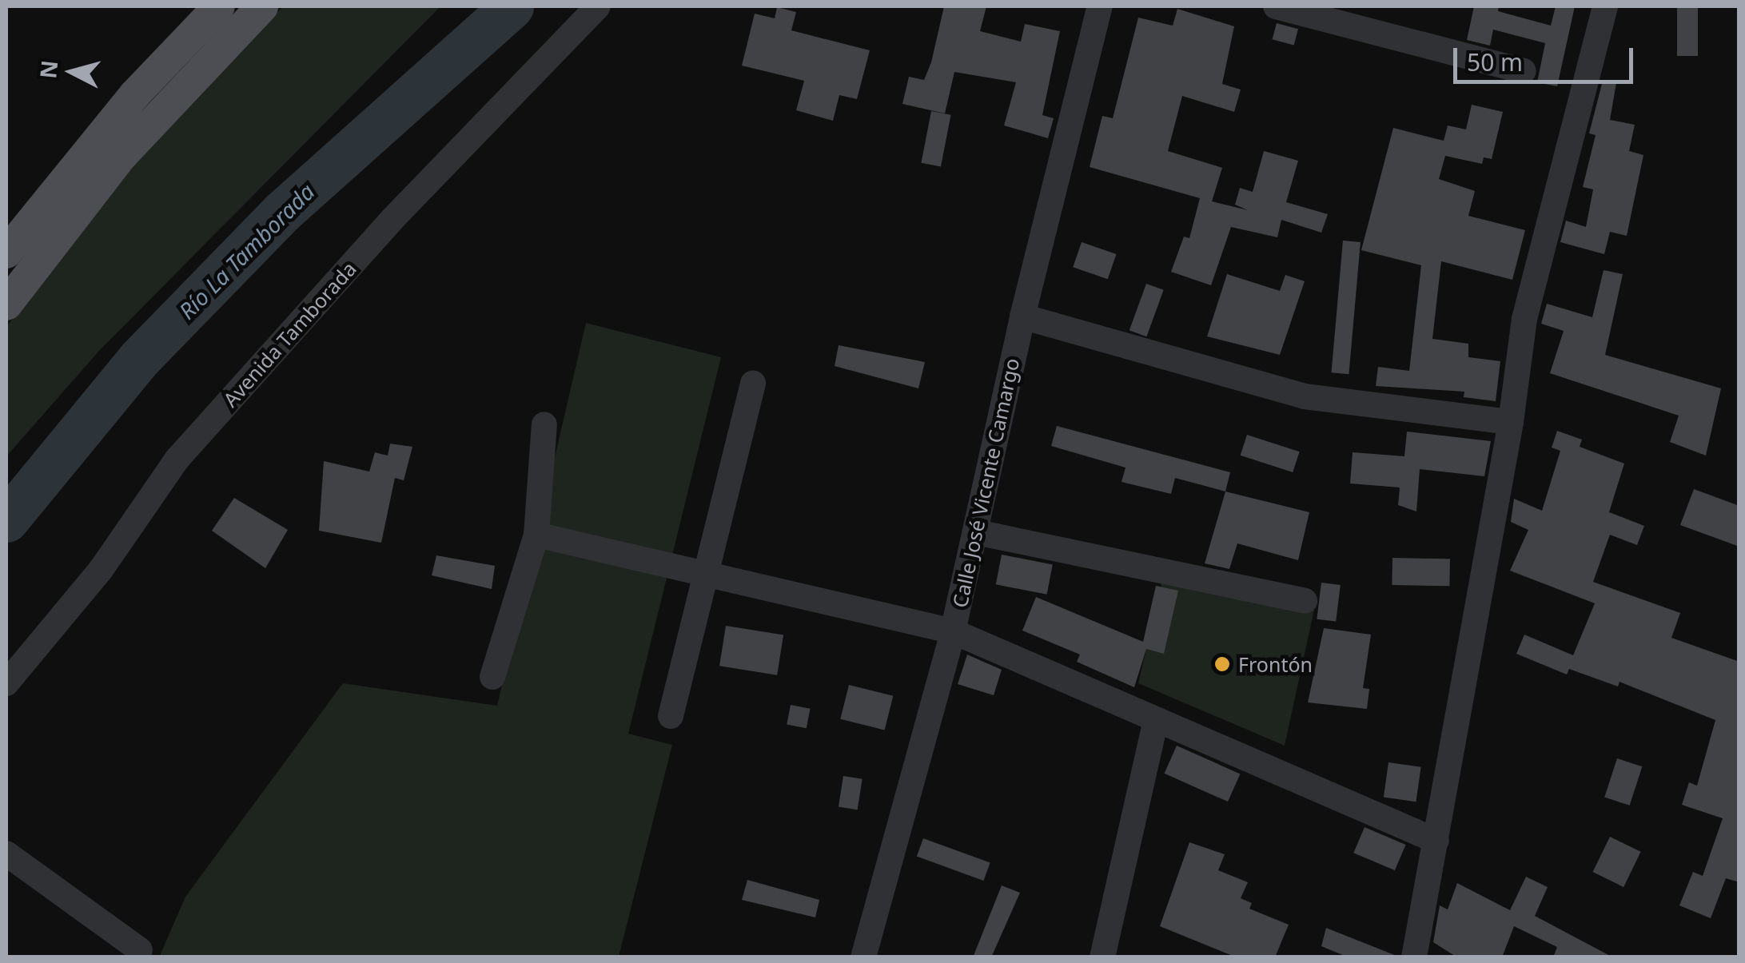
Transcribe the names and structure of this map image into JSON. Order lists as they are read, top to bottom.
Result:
{
  "streets": {
    "street": ["Avenida Tamborada", "Calle José Vicente Camargo"]
  },
  "water": ["Río La Tamborada"],
  "places": ["Frontón"],
  "scale_bar": "50 m",
  "north": "left"
}
